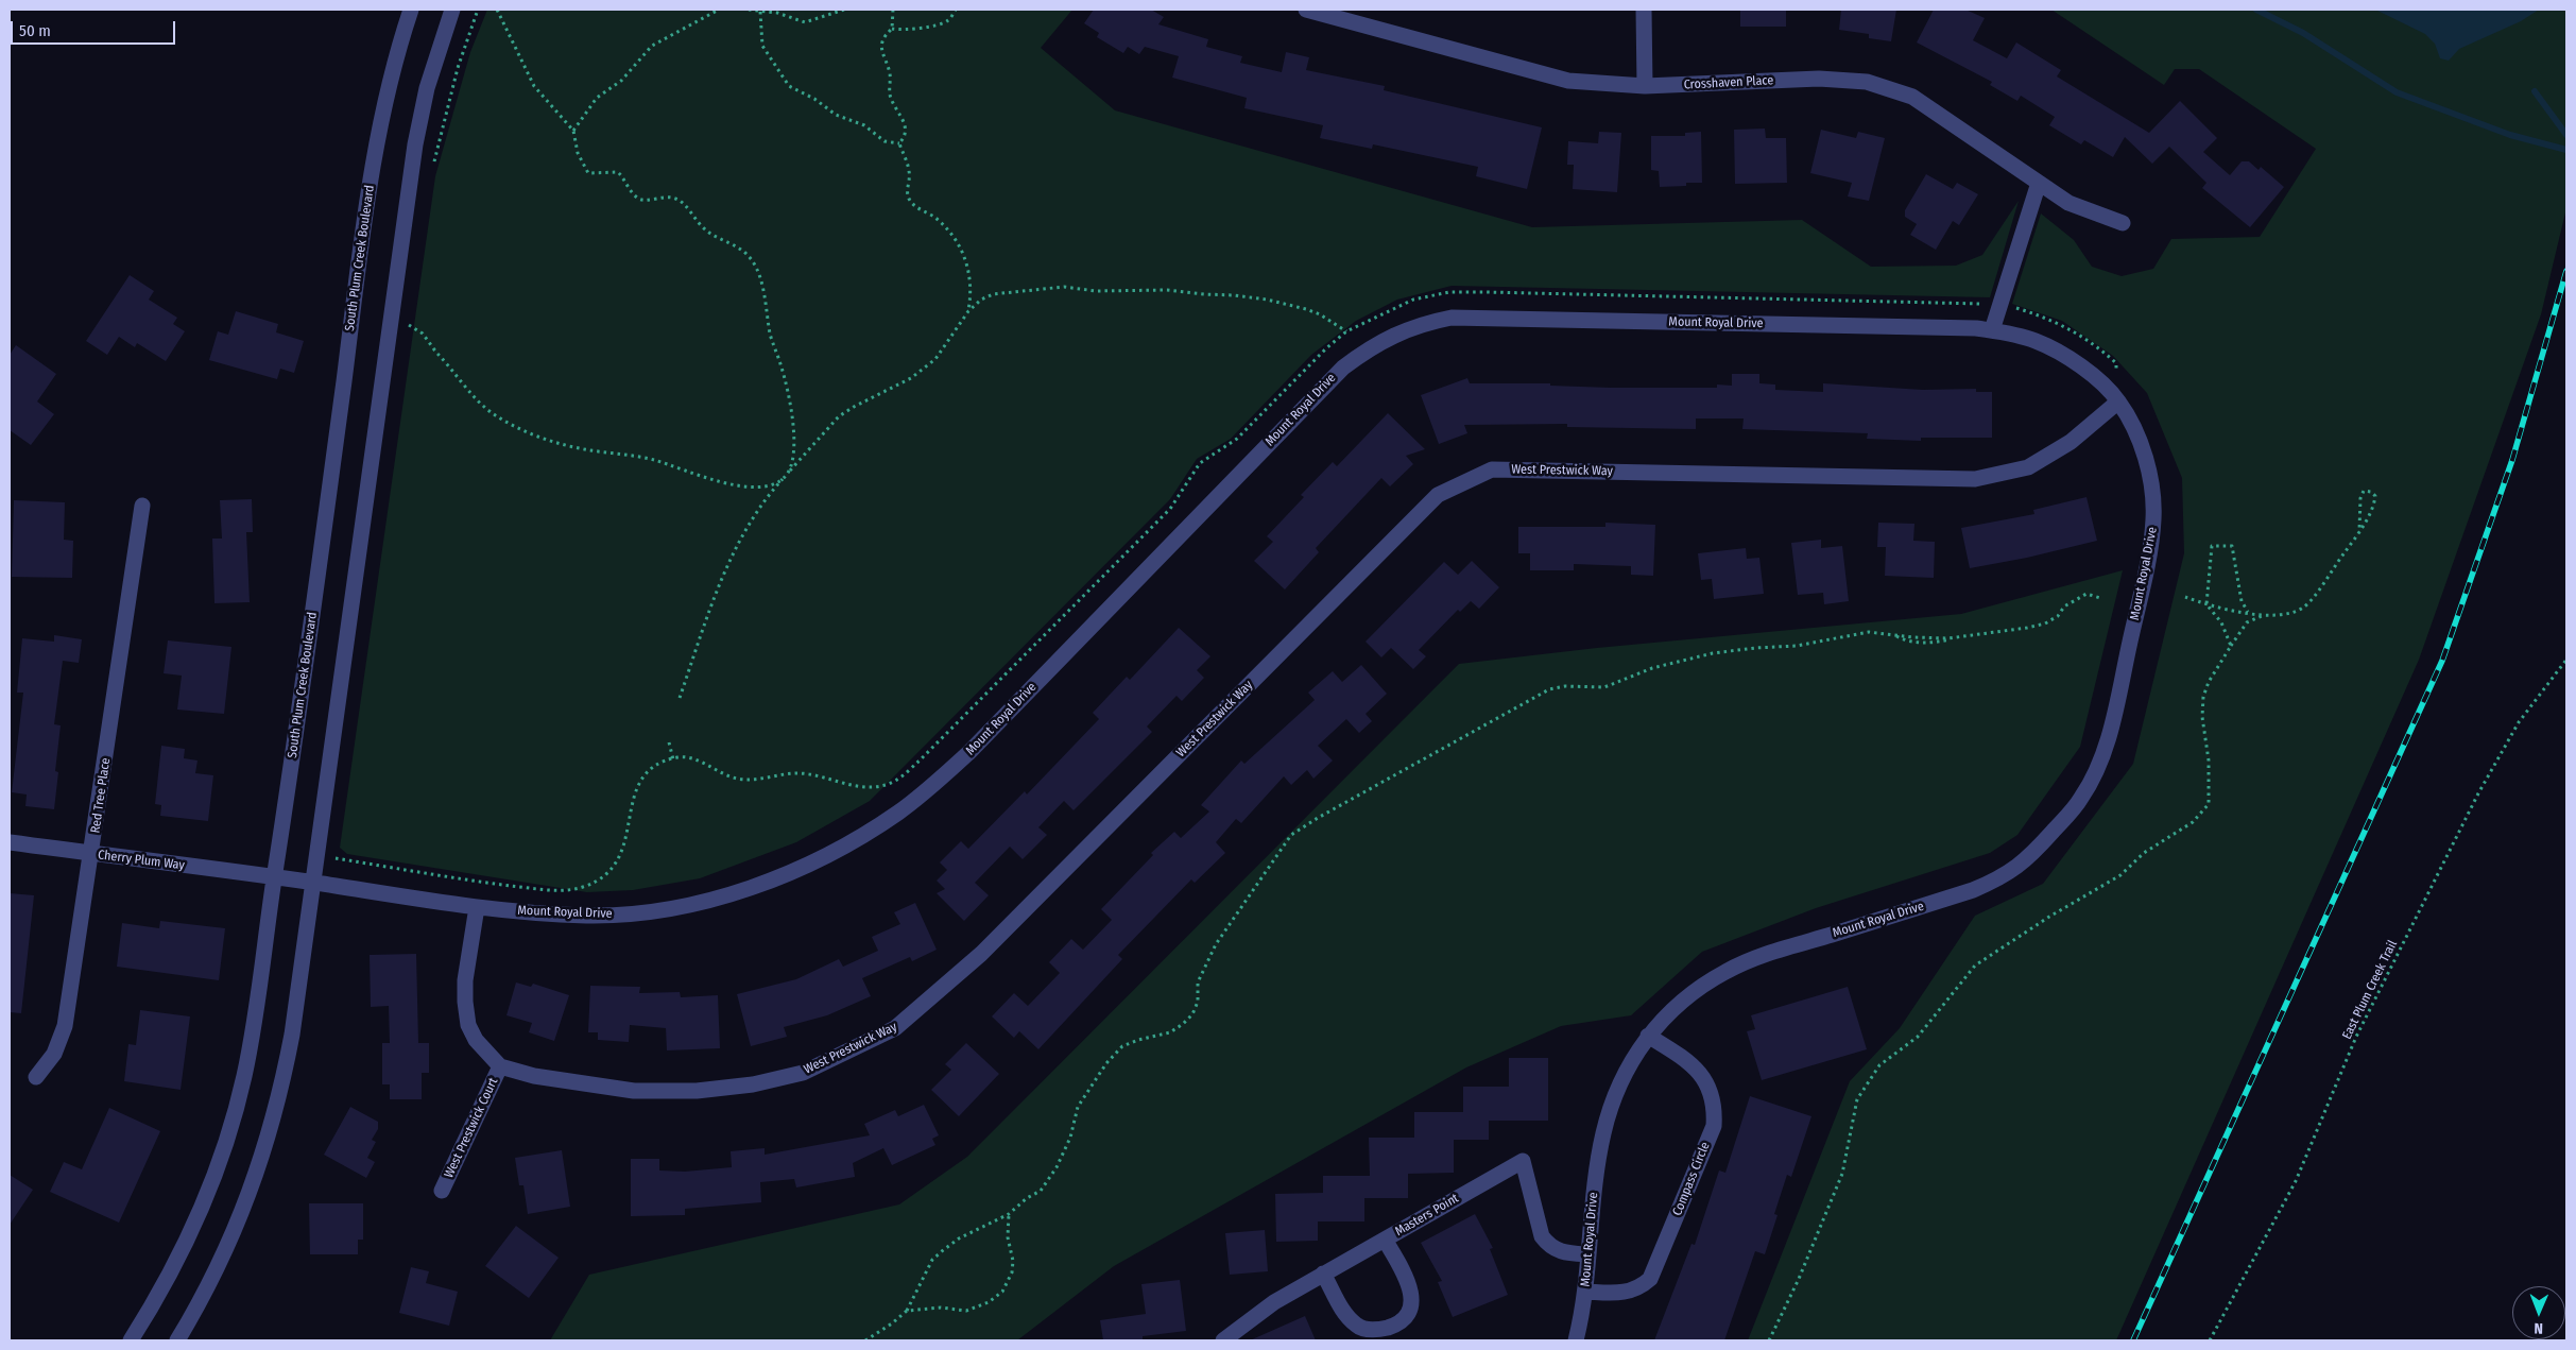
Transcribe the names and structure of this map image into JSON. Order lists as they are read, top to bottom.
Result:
{
  "streets": {
    "street": [
      "Crosshaven Place",
      "South Plum Creek Boulevard",
      "Mount Royal Drive",
      "West Prestwick Way",
      "Red Tree Place",
      "Cherry Plum Way",
      "West Prestwick Court",
      "Compass Circle",
      "Masters Point"
    ],
    "path": ["East Plum Creek Trail"]
  },
  "crossings": [
    ["South Plum Creek Boulevard", "Mount Royal Drive"],
    ["South Plum Creek Boulevard", "Cherry Plum Way"],
    ["Mount Royal Drive", "West Prestwick Way"],
    ["Mount Royal Drive", "Cherry Plum Way"],
    ["Mount Royal Drive", "Compass Circle"],
    ["Mount Royal Drive", "Masters Point"],
    ["West Prestwick Way", "West Prestwick Court"],
    ["Red Tree Place", "Cherry Plum Way"]
  ],
  "scale_bar": "50 m",
  "north": "bottom"
}
